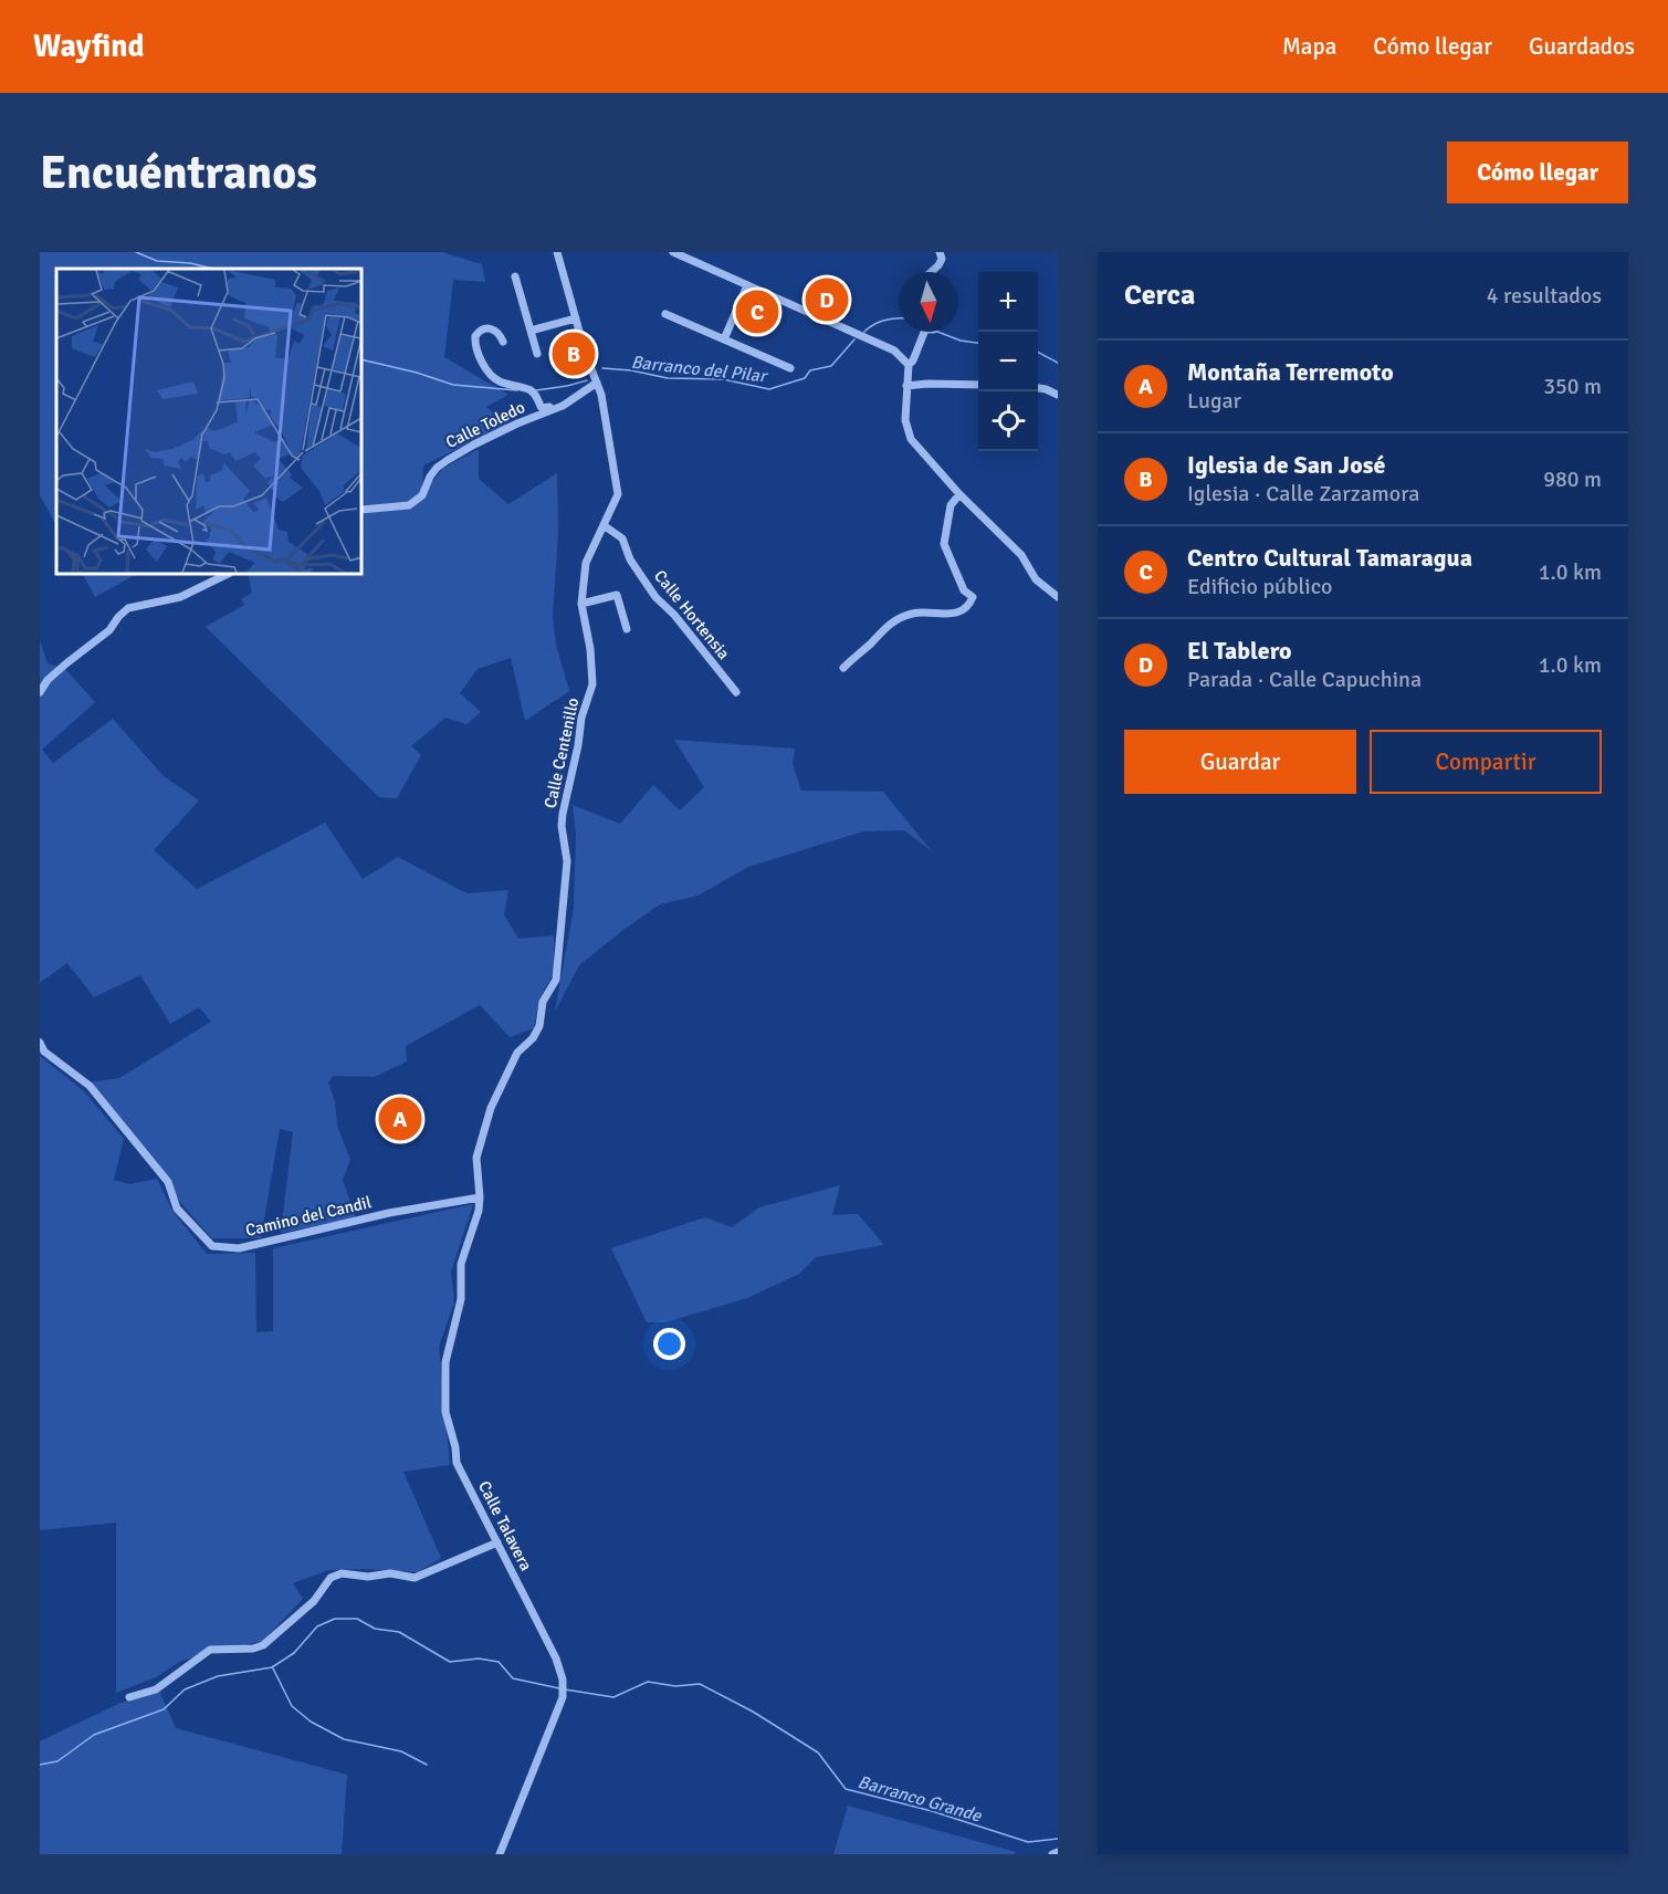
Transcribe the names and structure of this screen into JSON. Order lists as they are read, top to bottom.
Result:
{
  "streets": {
    "street": [
      "Calle Toledo",
      "Calle Hortensia",
      "Calle Centenillo",
      "Camino del Candil",
      "Calle Talavera"
    ]
  },
  "crossings": [
    ["Calle Toledo", "Calle Centenillo"],
    ["Calle Hortensia", "Calle Centenillo"],
    ["Calle Centenillo", "Camino del Candil"],
    ["Calle Centenillo", "Calle Talavera"],
    ["Camino del Candil", "Calle Talavera"]
  ],
  "water": ["Barranco del Pilar", "Barranco Grande"],
  "north": "bottom",
  "page": {
    "header": "Wayfind",
    "nav": ["Mapa", "Cómo llegar", "Guardados"],
    "buttons": [
      "Cómo llegar",
      ["Guardar", "Compartir"]
    ],
    "title": "Encuéntranos",
    "heading": ["Cerca", "4 resultados"],
    "map_buttons": ["+", "−"],
    "pins": [
      "D",
      "C",
      "B",
      "A"
    ],
    "list": [
      {
        "mark": "A",
        "name": "Montaña Terremoto",
        "note": "Lugar",
        "value": "350 m"
      },
      {
        "mark": "B",
        "name": "Iglesia de San José",
        "note": "Iglesia · Calle Zarzamora",
        "value": "980 m"
      },
      {
        "mark": "C",
        "name": "Centro Cultural Tamaragua",
        "note": "Edificio público",
        "value": "1.0 km"
      },
      {
        "mark": "D",
        "name": "El Tablero",
        "note": "Parada · Calle Capuchina",
        "value": "1.0 km"
      }
    ]
  }
}
